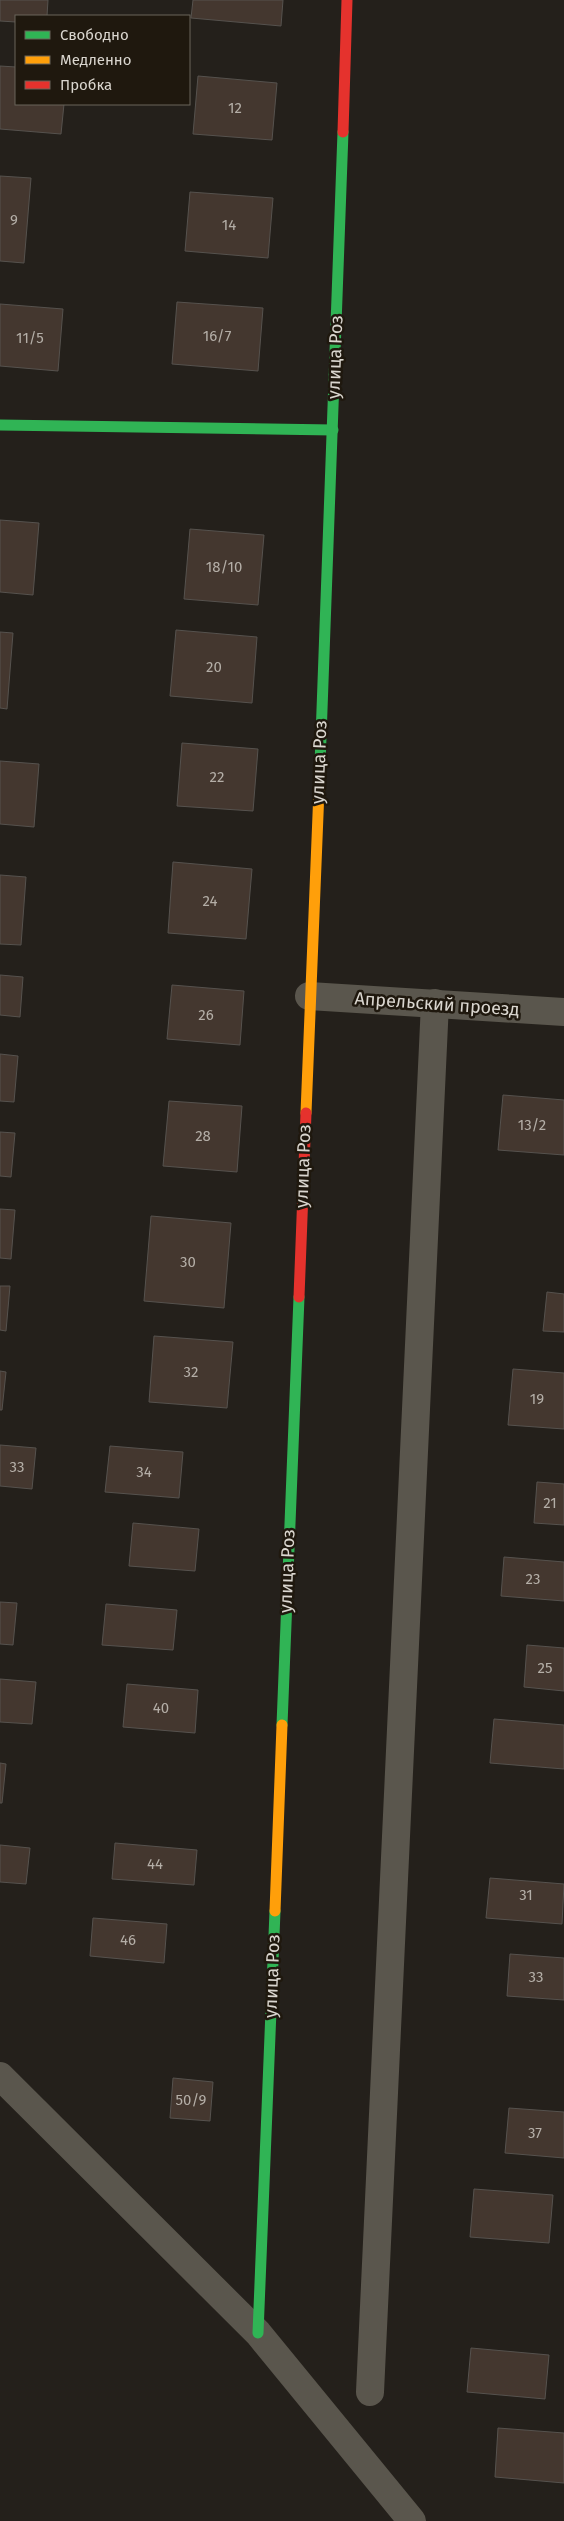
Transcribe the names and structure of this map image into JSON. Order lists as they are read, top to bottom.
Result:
{
  "streets": {
    "street": ["улица Роз", "Апрельский проезд"]
  },
  "crossings": [
    ["улица Роз", "Апрельский проезд"]
  ],
  "house_numbers": [
    "12",
    "9",
    "14",
    "16/7",
    "11/5",
    "18/10",
    "20",
    "22",
    "24",
    "26",
    "13/2",
    "28",
    "30",
    "32",
    "19",
    "33",
    "34",
    "21",
    "23",
    "25",
    "40",
    "44",
    "31",
    "46",
    "33",
    "50/9",
    "37"
  ],
  "legend": ["Свободно", "Медленно", "Пробка"]
}
